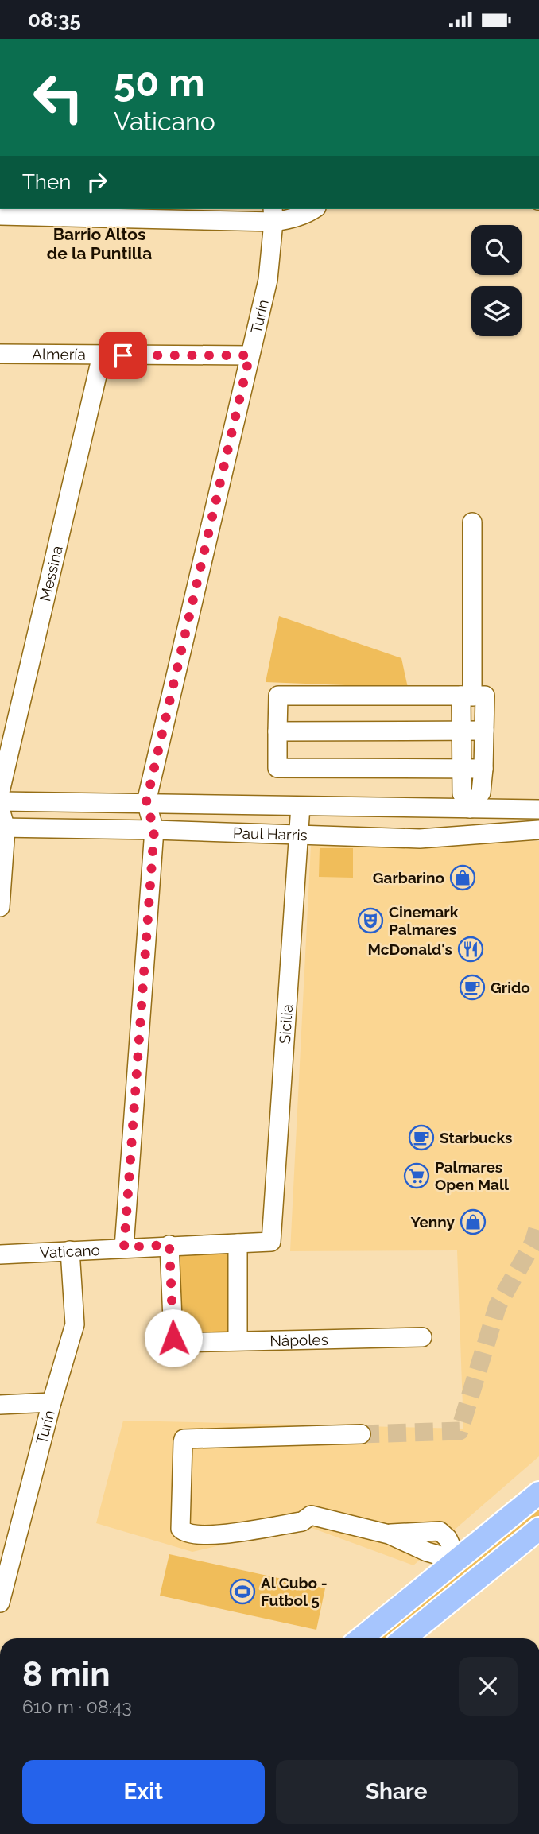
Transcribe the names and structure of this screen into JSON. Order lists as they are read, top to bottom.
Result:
{
  "streets": {
    "street": [
      "Turín",
      "Almería",
      "Messina",
      "Paul Harris",
      "Sicilia",
      "Vaticano",
      "Nápoles"
    ]
  },
  "crossings": [
    ["Turín", "Almería"],
    ["Turín", "Paul Harris"],
    ["Turín", "Vaticano"],
    ["Almería", "Messina"],
    ["Paul Harris", "Sicilia"],
    ["Sicilia", "Vaticano"],
    ["Vaticano", "Nápoles"]
  ],
  "districts": ["Barrio Altos de la Puntilla"],
  "places": {
    "shop": ["Garbarino", "Yenny"],
    "theatre": ["Cinemark Palmares"],
    "restaurant": ["McDonald's"],
    "cafe": ["Grido", "Starbucks"],
    "supermarket": ["Palmares Open Mall"],
    "sports": ["Al Cubo - Futbol 5"]
  },
  "page": {
    "status": "08:35",
    "turn": ["50 m", "Vaticano"],
    "then": "Then",
    "heading": ["8 min", "610 m · 08:43"],
    "buttons": ["Exit", "Share"]
  }
}
